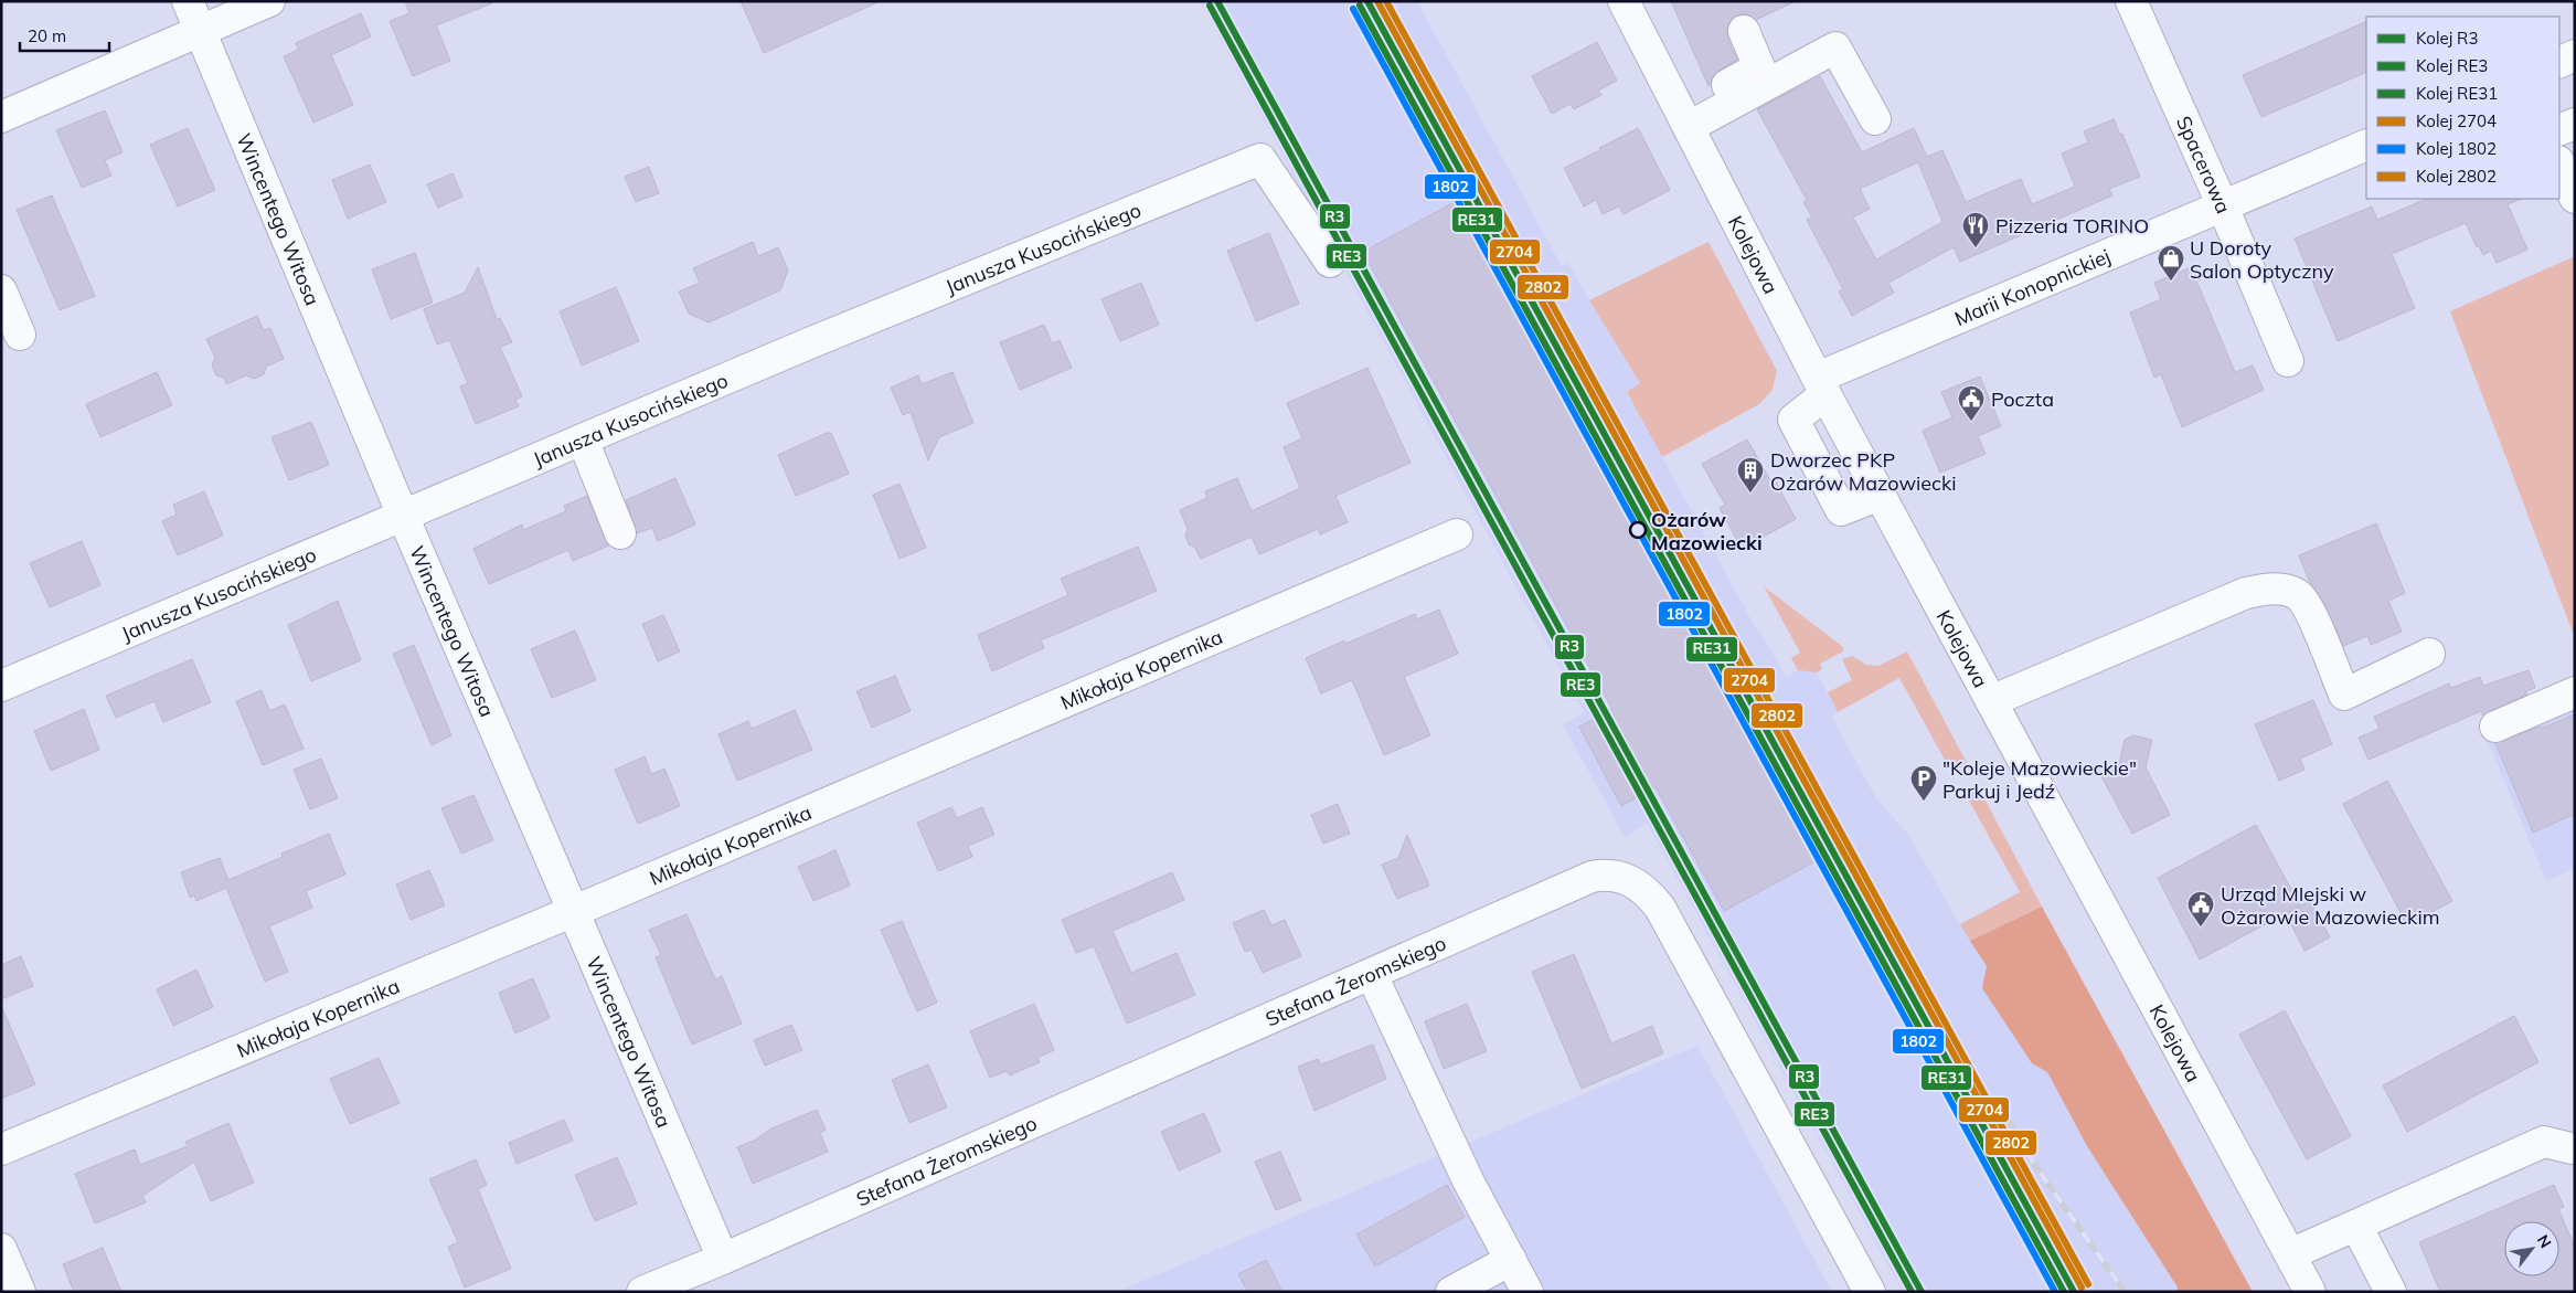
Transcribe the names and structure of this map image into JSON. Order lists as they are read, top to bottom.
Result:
{
  "streets": {
    "street": [
      "Spacerowa",
      "Wincentego Witosa",
      "Janusza Kusocińskiego",
      "Kolejowa",
      "Marii Konopnickiej",
      "Mikołaja Kopernika",
      "Stefana Żeromskiego"
    ]
  },
  "crossings": [
    ["Spacerowa", "Marii Konopnickiej"],
    ["Wincentego Witosa", "Janusza Kusocińskiego"],
    ["Wincentego Witosa", "Mikołaja Kopernika"],
    ["Wincentego Witosa", "Stefana Żeromskiego"],
    ["Kolejowa", "Marii Konopnickiej"]
  ],
  "places": {
    "restaurant": ["Pizzeria TORINO"],
    "shop": ["U Doroty Salon Optyczny"],
    "public building": ["Poczta", "Urząd MIejski w Ożarowie Mazowieckim"],
    "building": ["Dworzec PKP Ożarów Mazowiecki"],
    "other": ["Ożarów Mazowiecki"],
    "parking": ["\"Koleje Mazowieckie\" Parkuj i Jedź"]
  },
  "lines": [
    "rail line R3",
    "rail line 2704",
    "rail line 2802",
    "rail line RE3",
    "rail line RE31",
    "rail line 1802"
  ],
  "legend": [
    "Kolej R3",
    "Kolej RE3",
    "Kolej RE31",
    "Kolej 2704",
    "Kolej 1802",
    "Kolej 2802"
  ],
  "scale_bar": "20 m",
  "north": "top right"
}
